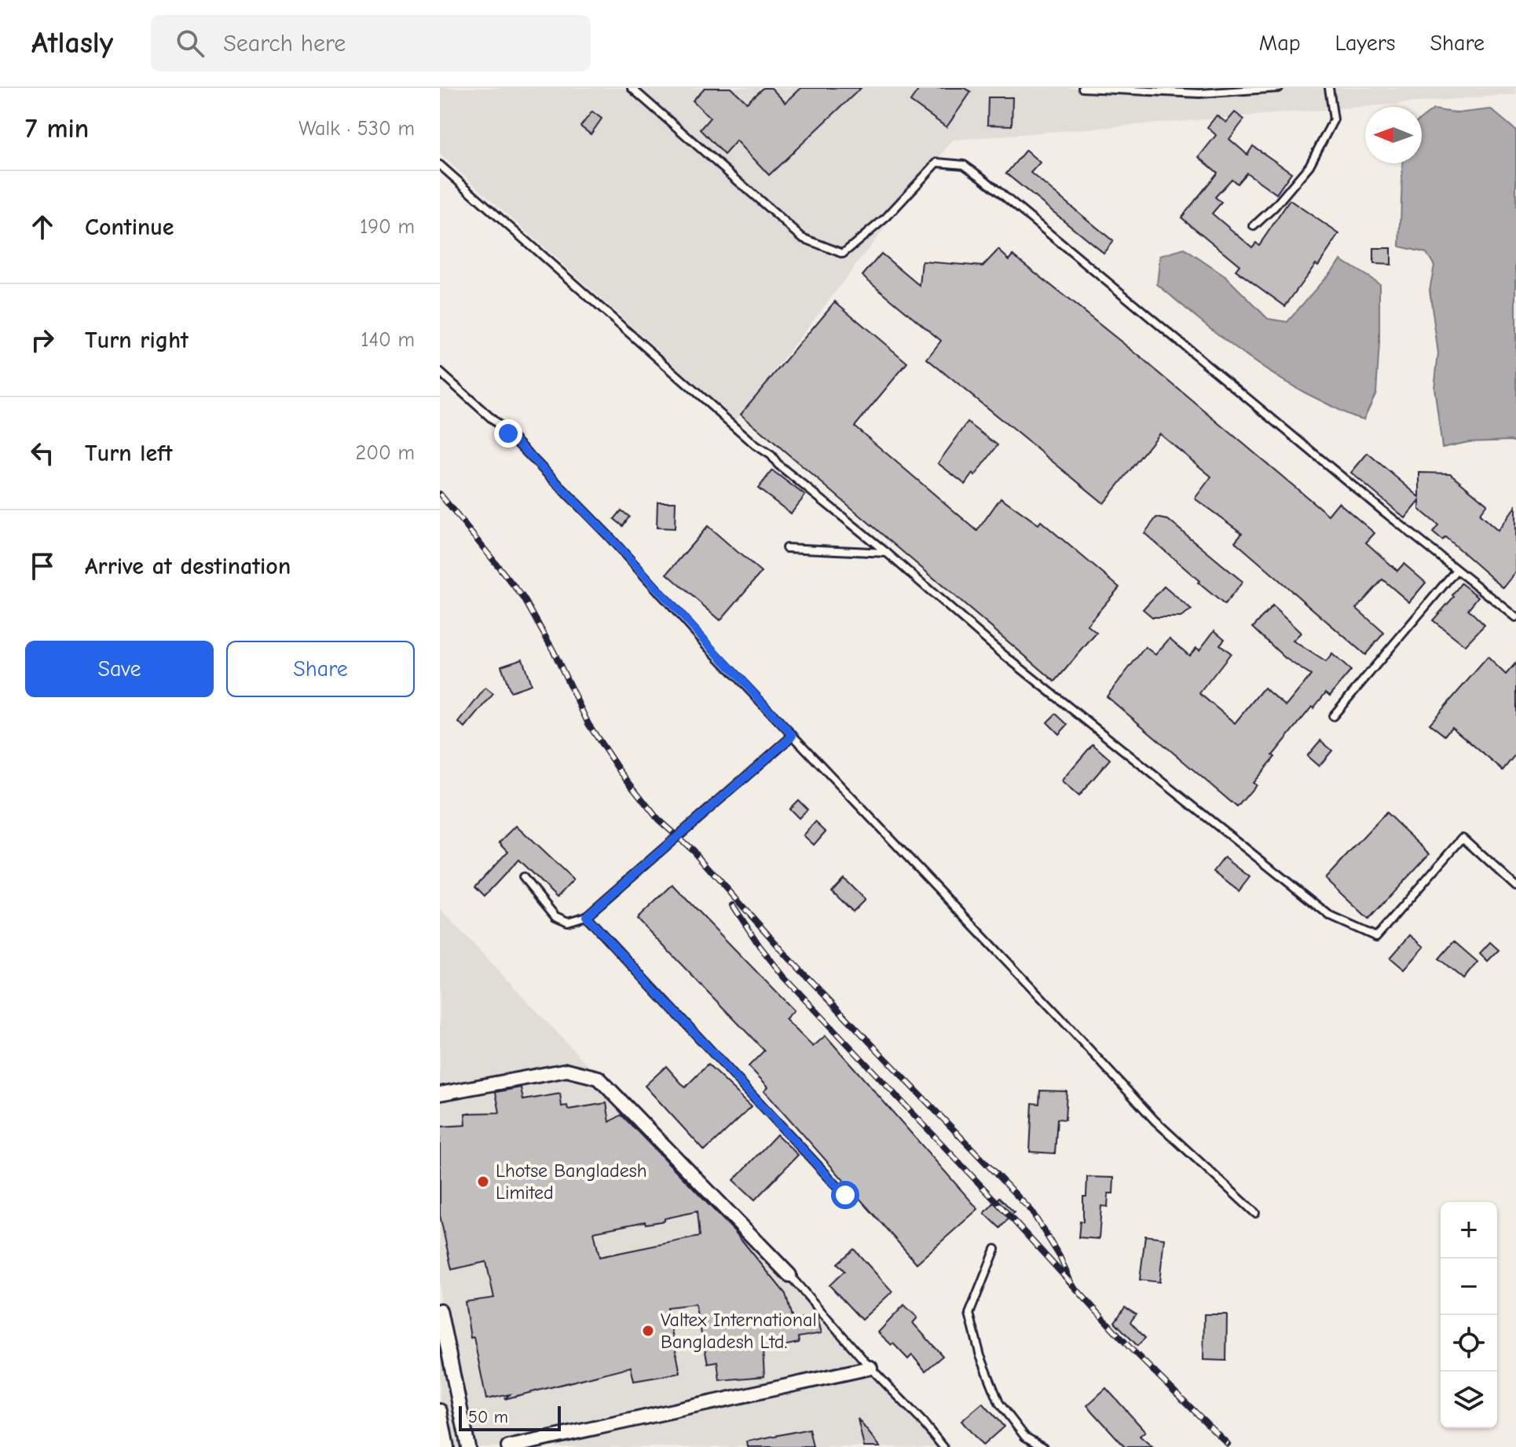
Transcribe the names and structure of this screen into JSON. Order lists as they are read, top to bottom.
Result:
{
  "places": ["Lhotse Bangladesh Limited", "Valtex International Bangladesh Ltd."],
  "scale_bar": "50 m",
  "north": "left",
  "page": {
    "header": "Atlasly",
    "search": "Search here",
    "nav": ["Map", "Layers", "Share"],
    "heading": ["7 min", "Walk · 530 m"],
    "list": [
      ["Continue", "190 m"],
      ["Turn right", "140 m"],
      ["Turn left", "200 m"],
      "Arrive at destination"
    ],
    "buttons": ["Save", "Share"],
    "map_buttons": ["+", "−"],
    "scale": "50 m"
  }
}
